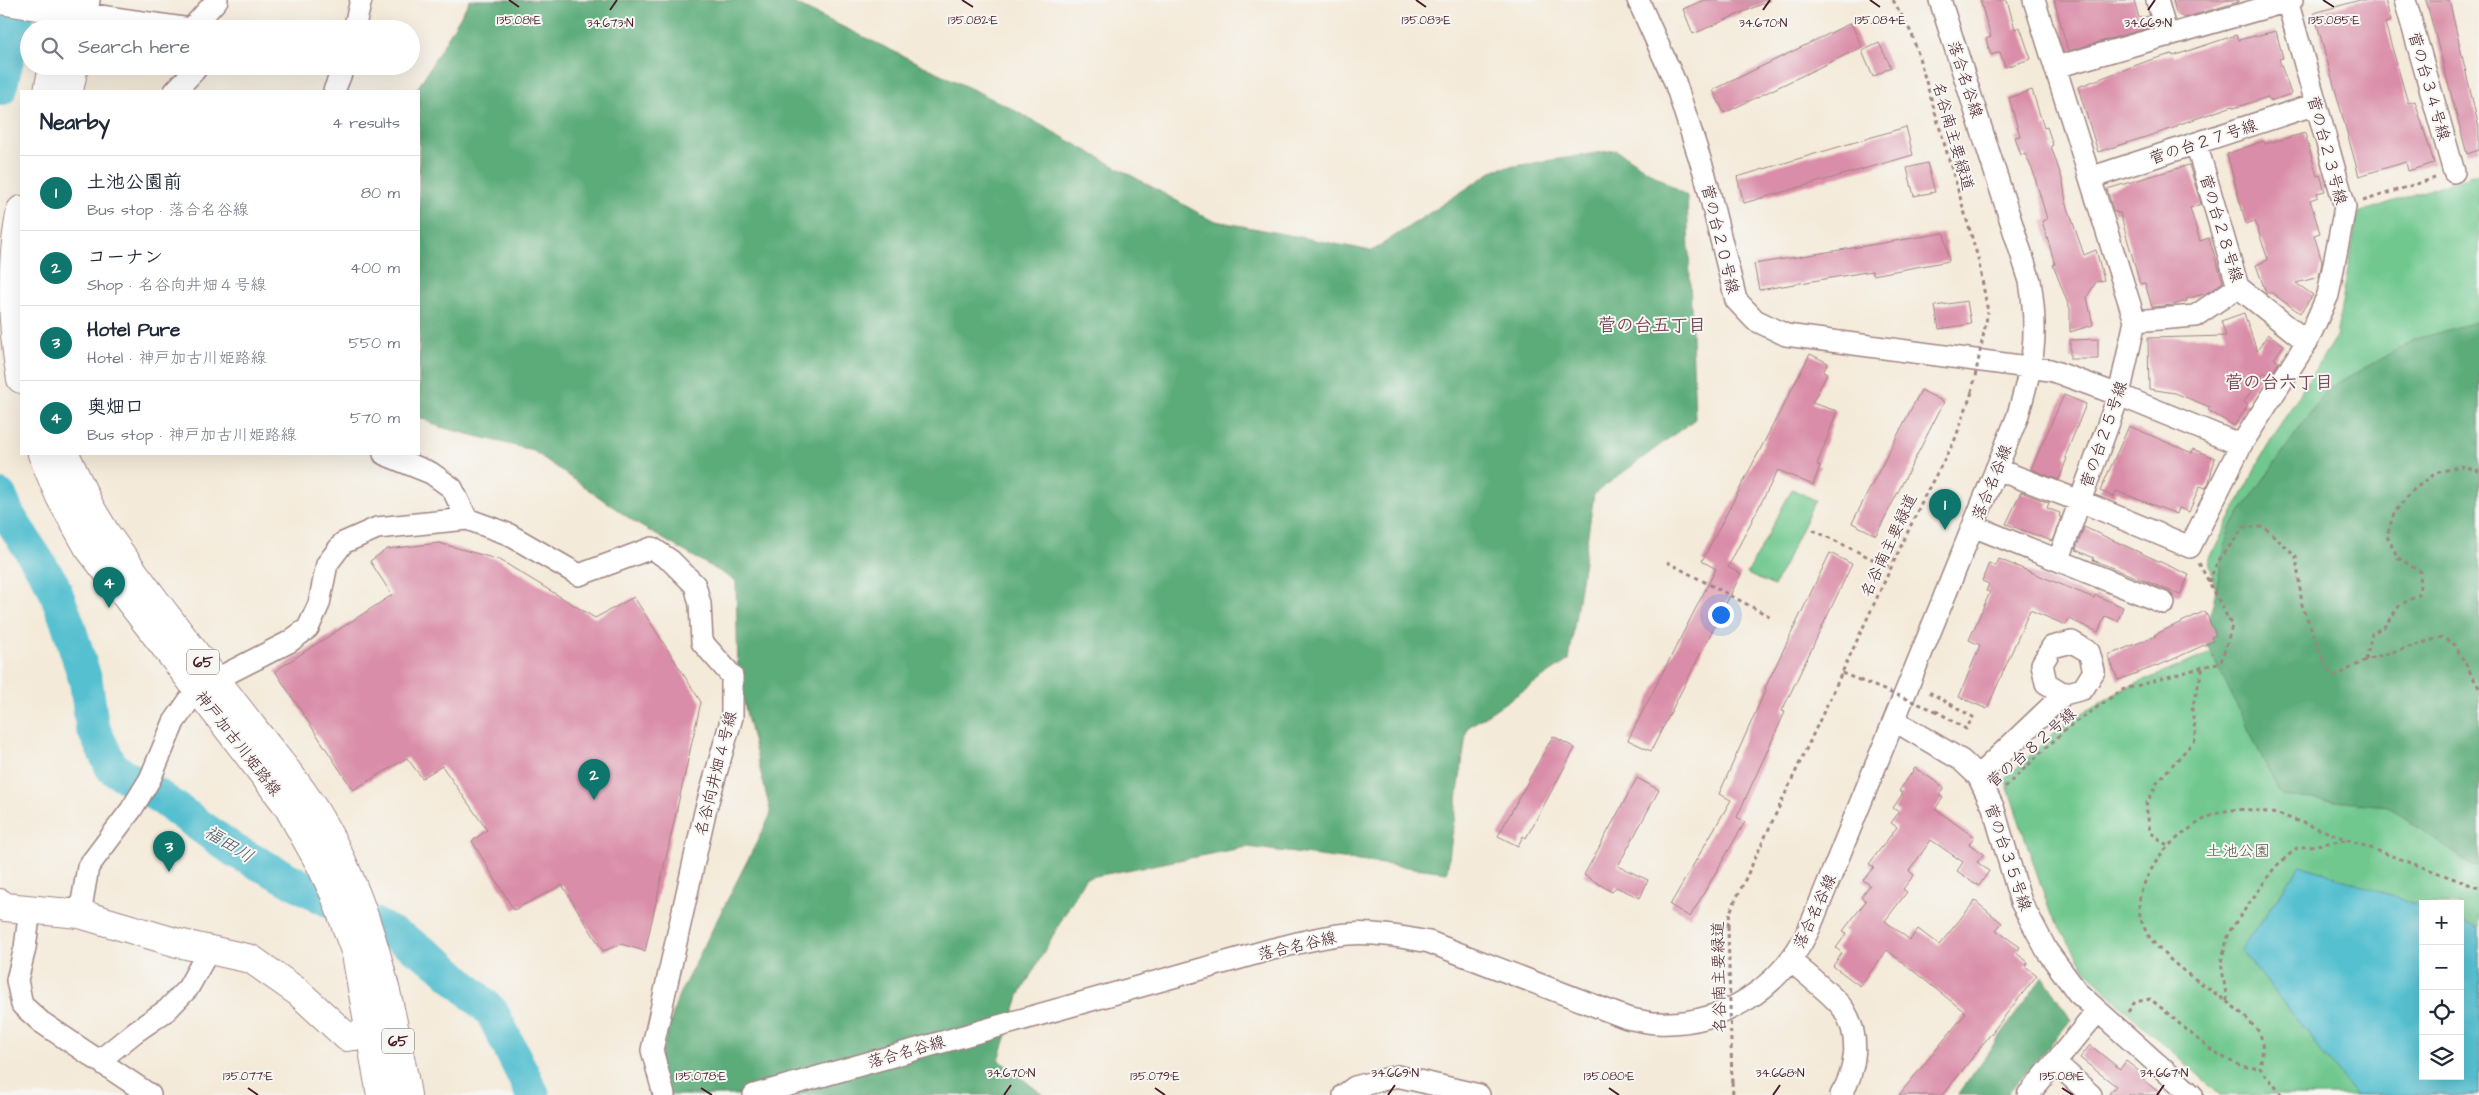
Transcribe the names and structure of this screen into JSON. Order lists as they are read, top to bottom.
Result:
{
  "streets": {
    "main road": ["65", "神戸加古川姫路線"],
    "street": [
      "落合名谷線",
      "菅の台３４号線",
      "菅の台２７号線",
      "菅の台２３号線",
      "菅の台２８号線",
      "菅の台２０号線",
      "菅の台２５号線",
      "名谷向井畑４号線",
      "菅の台３５号線"
    ],
    "path": ["名谷南主要緑道", "菅の台８２号線"]
  },
  "crossings": [
    ["落合名谷線", "菅の台２０号線"],
    ["落合名谷線", "菅の台３５号線"],
    ["菅の台２７号線", "菅の台２３号線"],
    ["菅の台２７号線", "菅の台２８号線"],
    ["菅の台２７号線", "菅の台２５号線"],
    ["菅の台２３号線", "菅の台２８号線"],
    ["菅の台２５号線", "菅の台８２号線"],
    ["65", "神戸加古川姫路線"],
    ["神戸加古川姫路線", "名谷向井畑４号線"],
    ["菅の台８２号線", "菅の台３５号線"]
  ],
  "districts": ["菅の台五丁目", "菅の台六丁目"],
  "water": ["福田川"],
  "parks": ["土池公園"],
  "page": {
    "search": "Search here",
    "heading": ["Nearby", "4 results"],
    "list": [
      {
        "mark": "1",
        "name": "土池公園前",
        "note": "Bus stop · 落合名谷線",
        "value": "80 m"
      },
      {
        "mark": "2",
        "name": "コーナン",
        "note": "Shop · 名谷向井畑４号線",
        "value": "400 m"
      },
      {
        "mark": "3",
        "name": "Hotel Pure",
        "note": "Hotel · 神戸加古川姫路線",
        "value": "550 m"
      },
      {
        "mark": "4",
        "name": "奥畑口",
        "note": "Bus stop · 神戸加古川姫路線",
        "value": "570 m"
      }
    ],
    "pins": [
      "1",
      "4",
      "2",
      "3"
    ],
    "map_buttons": ["+", "−"]
  },
  "coordinates": [
    "135.081°E",
    "135.084°E",
    "135.085°E",
    "135.082°E",
    "135.083°E",
    "34.673°N",
    "34.670°N",
    "34.669°N",
    "34.668°N",
    "34.667°N",
    "135.077°E",
    "135.078°E",
    "135.079°E",
    "135.080°E"
  ]
}
